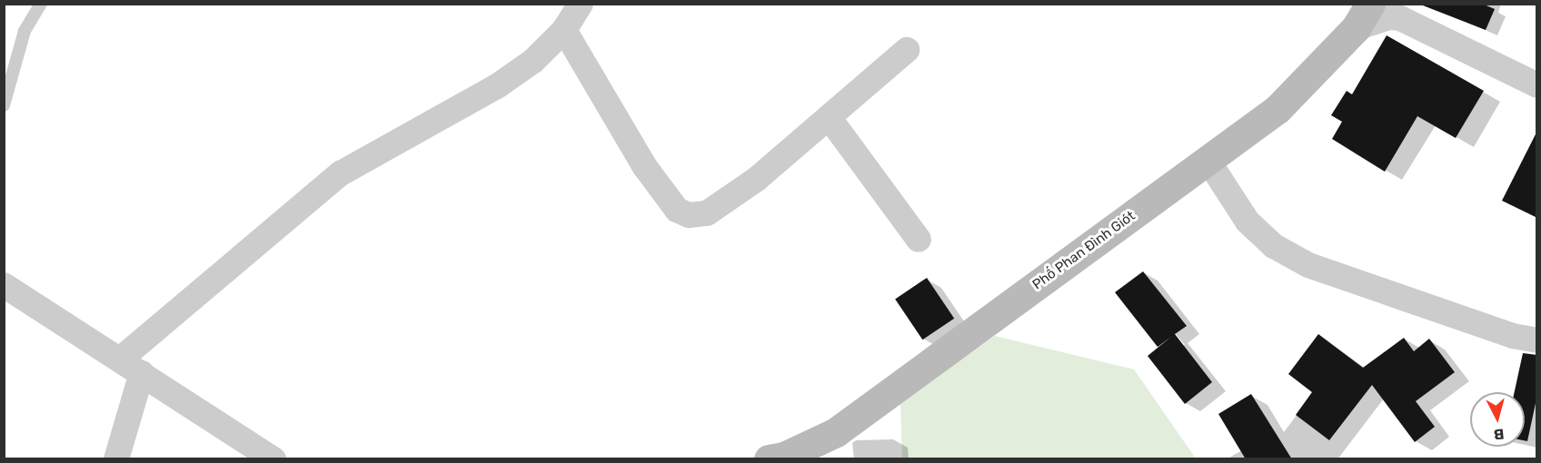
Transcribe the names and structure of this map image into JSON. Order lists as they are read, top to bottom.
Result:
{
  "streets": {
    "street": ["Phố Phan Đình Giót"]
  },
  "north": "bottom"
}
